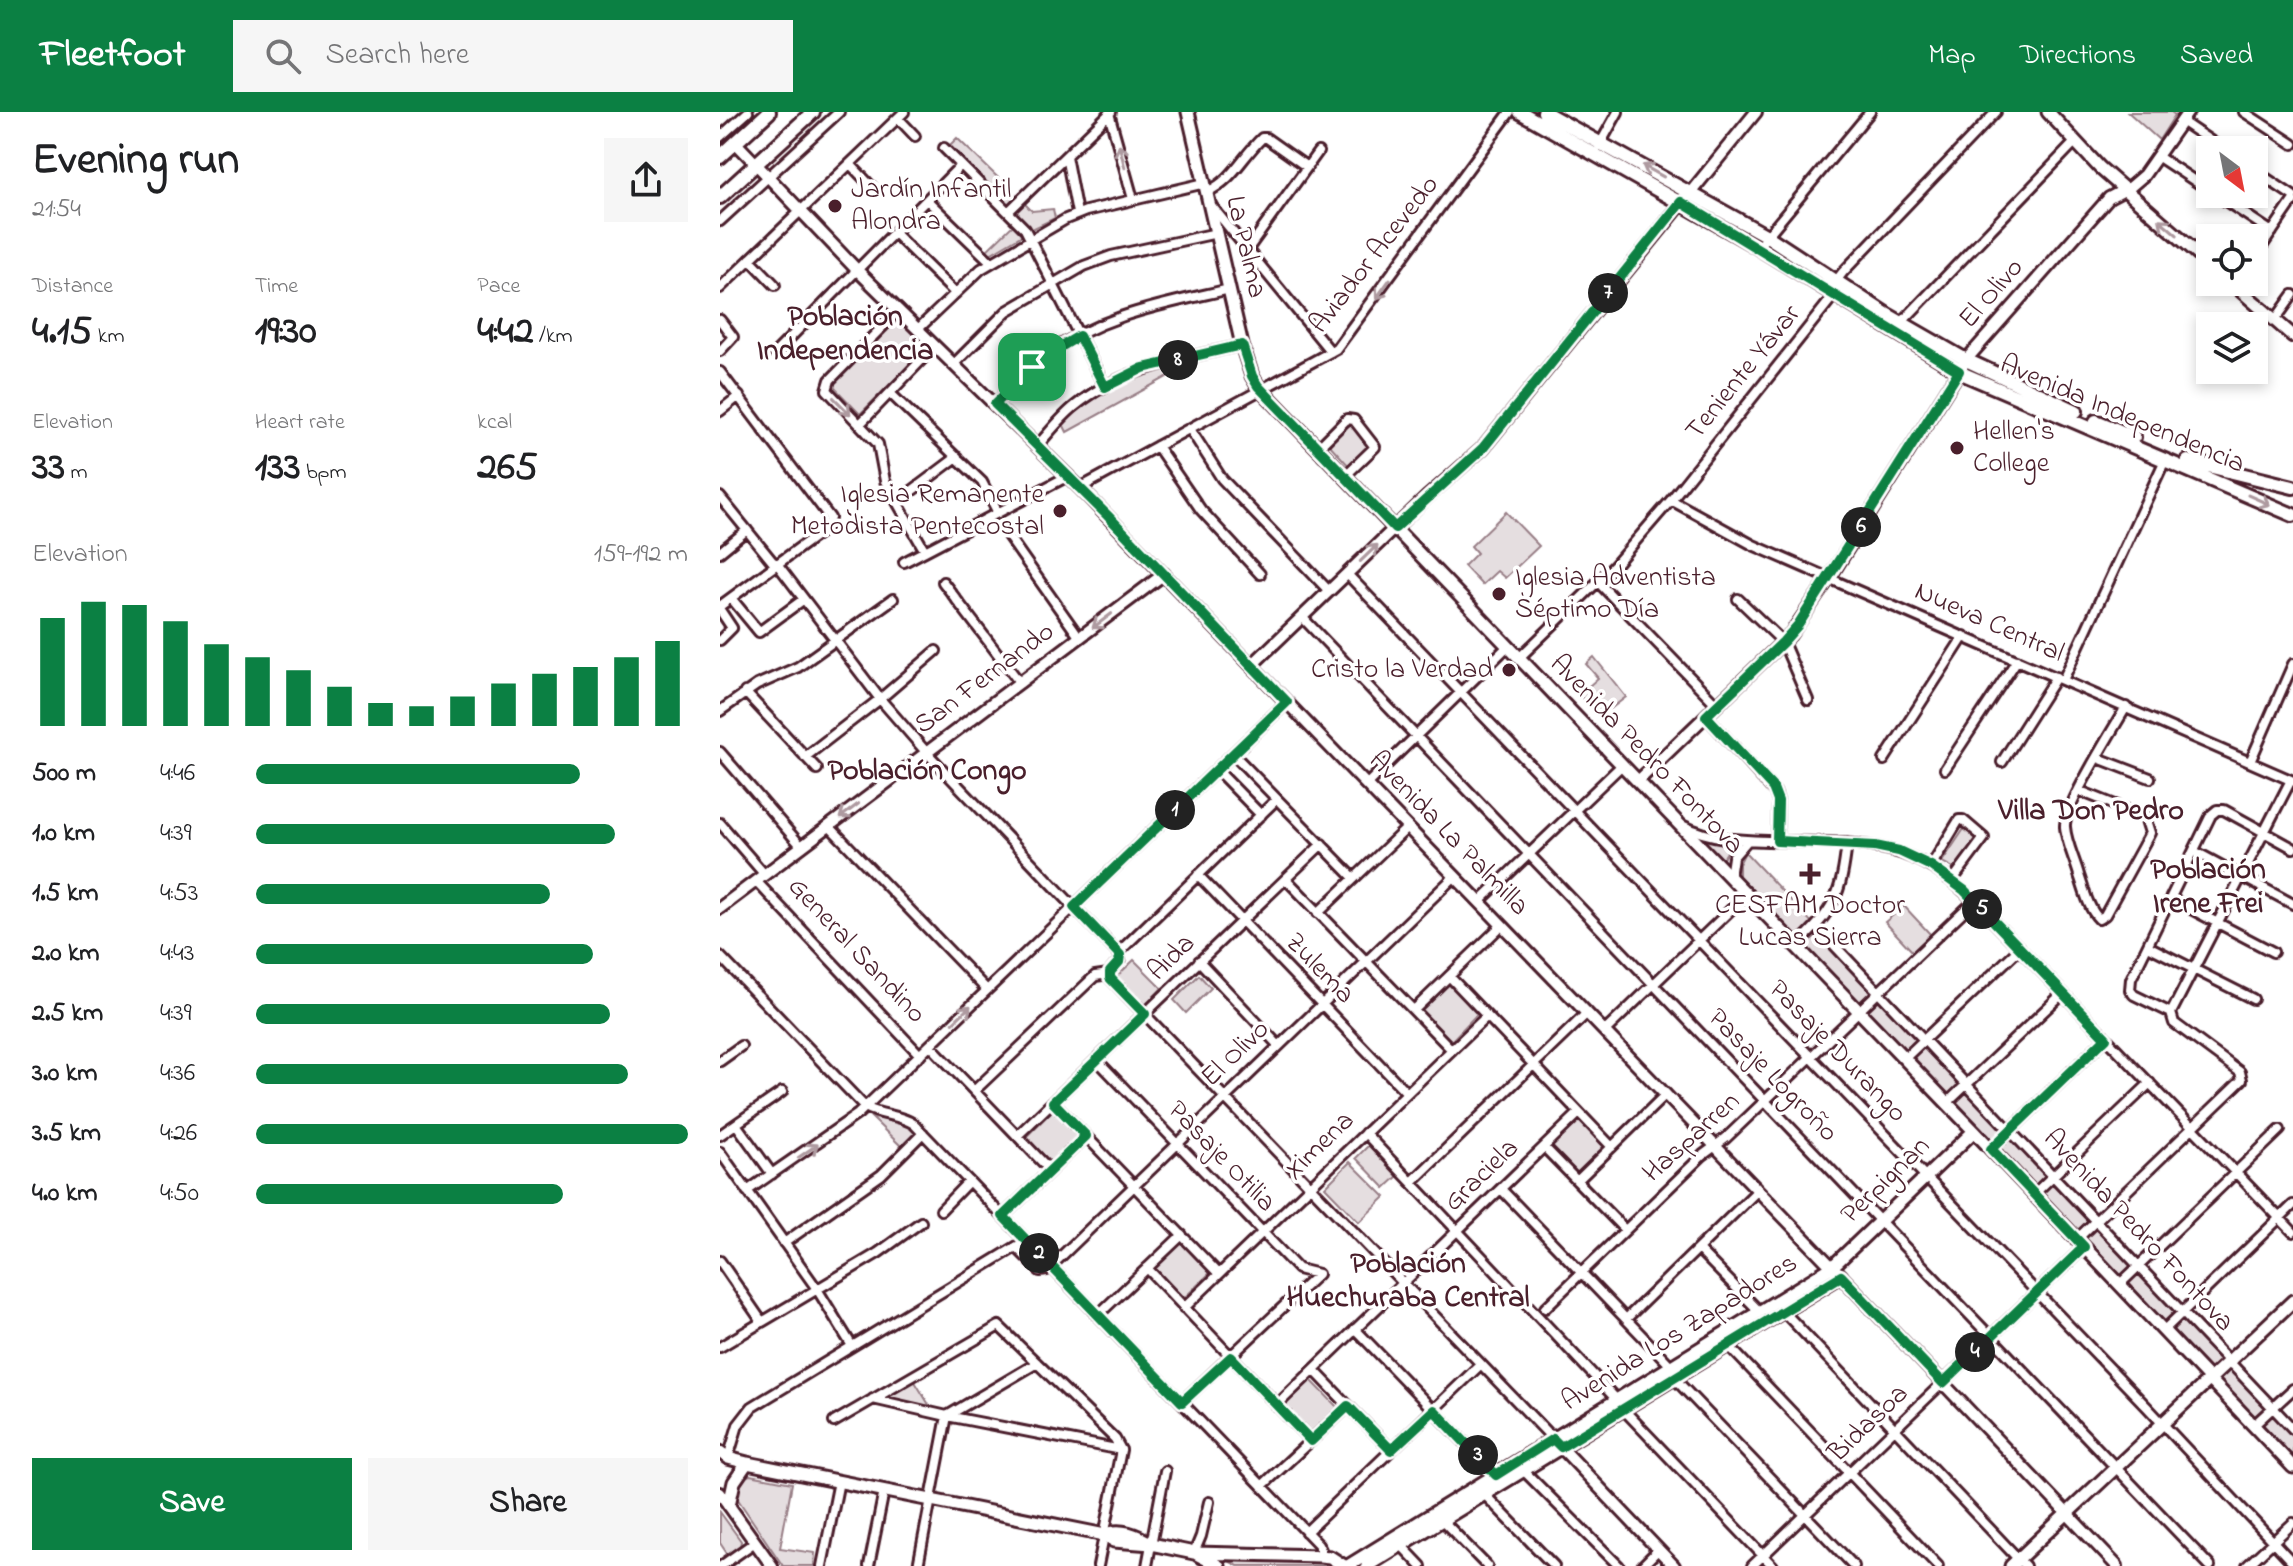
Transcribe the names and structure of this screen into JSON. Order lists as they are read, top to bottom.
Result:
{
  "streets": {
    "main road": [
      "La Palma",
      "Avenida Independencia",
      "Avenida Pedro Fontova",
      "Perpignan",
      "Avenida Los Zapadores"
    ],
    "street": [
      "Aviador Acevedo",
      "El Olivo",
      "Teniente Yávar",
      "Nueva Central",
      "San Fernando",
      "Avenida La Palmilla",
      "General Sandino",
      "Aida",
      "Zulema",
      "Pasaje Durango",
      "Pasaje Logroño",
      "Hasparren",
      "Ximena",
      "Pasaje Otilia",
      "Graciela",
      "Bidasoa"
    ]
  },
  "crossings": [
    ["La Palma", "Aviador Acevedo"],
    ["La Palma", "Avenida Pedro Fontova"],
    ["Aviador Acevedo", "Avenida Pedro Fontova"],
    ["Aviador Acevedo", "Avenida La Palmilla"],
    ["El Olivo", "Avenida Independencia"],
    ["El Olivo", "Nueva Central"],
    ["El Olivo", "Avenida Pedro Fontova"],
    ["El Olivo", "Avenida La Palmilla"],
    ["El Olivo", "Zulema"],
    ["El Olivo", "Pasaje Otilia"],
    ["Teniente Yávar", "Avenida Independencia"],
    ["Teniente Yávar", "Nueva Central"],
    ["Teniente Yávar", "Avenida Pedro Fontova"],
    ["San Fernando", "Avenida La Palmilla"],
    ["San Fernando", "General Sandino"],
    ["Avenida Pedro Fontova", "Hasparren"],
    ["Avenida Pedro Fontova", "Perpignan"],
    ["Avenida Pedro Fontova", "Bidasoa"],
    ["Avenida La Palmilla", "Hasparren"],
    ["Avenida La Palmilla", "Perpignan"],
    ["Avenida La Palmilla", "Avenida Los Zapadores"],
    ["Avenida La Palmilla", "Bidasoa"],
    ["General Sandino", "Aida"],
    ["Aida", "Zulema"],
    ["Aida", "Pasaje Otilia"],
    ["Zulema", "Ximena"],
    ["Pasaje Durango", "Hasparren"],
    ["Pasaje Durango", "Perpignan"],
    ["Pasaje Durango", "Bidasoa"],
    ["Pasaje Logroño", "Hasparren"],
    ["Pasaje Logroño", "Perpignan"],
    ["Pasaje Logroño", "Bidasoa"],
    ["Ximena", "Pasaje Otilia"],
    ["Perpignan", "Avenida Los Zapadores"]
  ],
  "one_way": ["Aviador Acevedo"],
  "districts": [
    "Población Independencia",
    "Población Congo",
    "Villa Don Pedro",
    "Población Irene Frei",
    "Población Huechuraba Central"
  ],
  "places": {
    "other": [
      "Jardín Infantil Alondra",
      "Hellen's College",
      "Iglesia Remanente Metodista Pentecostal",
      "Iglesia Adventista Séptimo Día",
      "Cristo la Verdad"
    ],
    "health": ["CESFAM Doctor Lucas Sierra"]
  },
  "north": "bottom right",
  "page": {
    "header": "Fleetfoot",
    "search": "Search here",
    "nav": ["Map", "Directions", "Saved"],
    "heading": ["Evening run", "21:54"],
    "stats": [
      ["Distance", "4.15 km"],
      ["Time", "19:30"],
      ["Pace", "4:42 /km"],
      ["Elevation", "33 m"],
      ["Heart rate", "133 bpm"],
      ["kcal", "265"]
    ],
    "pins": [
      "7",
      "8",
      "6",
      "1",
      "5",
      "2",
      "4",
      "3"
    ],
    "chart": ["Elevation", "159–192 m"],
    "list": [
      {
        "name": "500 m",
        "note": "4:46"
      },
      {
        "name": "1.0 km",
        "note": "4:39"
      },
      {
        "name": "1.5 km",
        "note": "4:53"
      },
      {
        "name": "2.0 km",
        "note": "4:43"
      },
      {
        "name": "2.5 km",
        "note": "4:39"
      },
      {
        "name": "3.0 km",
        "note": "4:36"
      },
      {
        "name": "3.5 km",
        "note": "4:26"
      },
      {
        "name": "4.0 km",
        "note": "4:50"
      }
    ],
    "buttons": ["Save", "Share"]
  }
}
